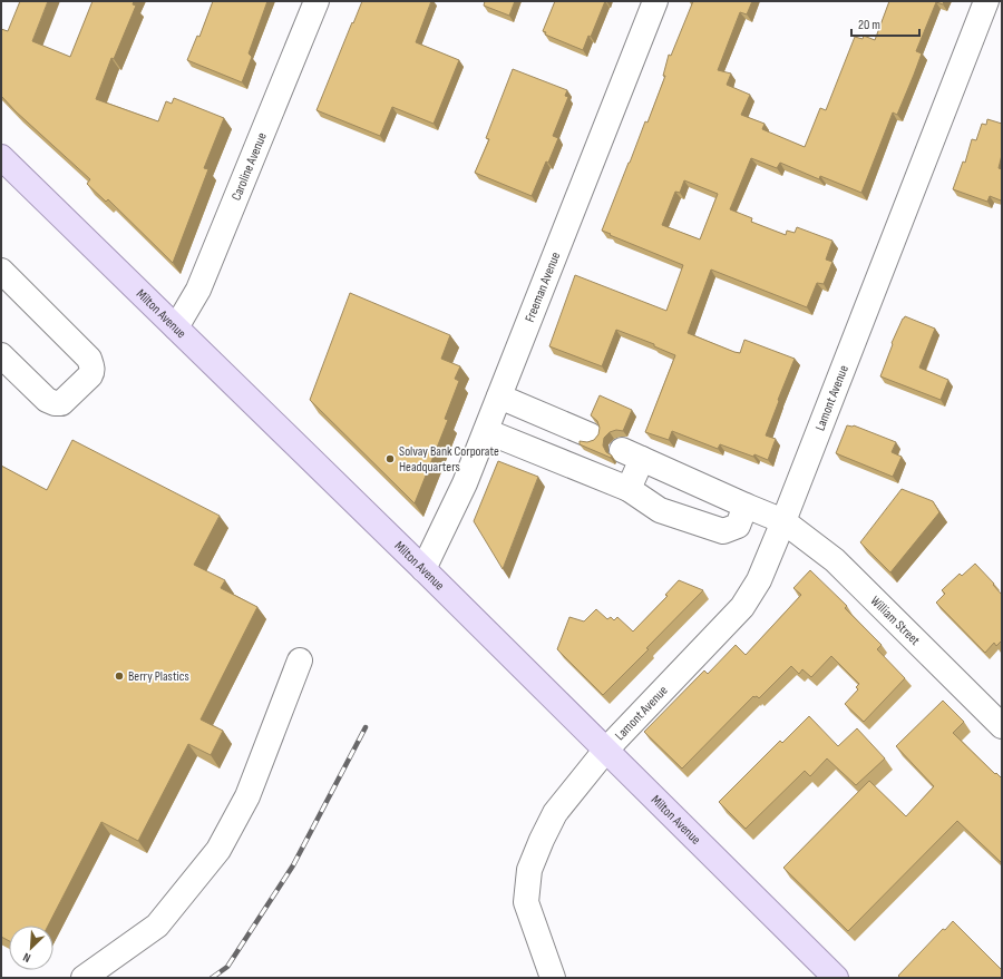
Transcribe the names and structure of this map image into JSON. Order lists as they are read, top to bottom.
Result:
{
  "streets": {
    "main road": ["Milton Avenue"],
    "street": [
      "Caroline Avenue",
      "Freeman Avenue",
      "Lamont Avenue",
      "William Street"
    ]
  },
  "crossings": [
    ["Caroline Avenue", "Milton Avenue"],
    ["Freeman Avenue", "Milton Avenue"],
    ["Milton Avenue", "Lamont Avenue"],
    ["Lamont Avenue", "William Street"]
  ],
  "places": ["Solvay Bank Corporate Headquarters", "Berry Plastics"],
  "scale_bar": "20 m",
  "north": "bottom left"
}
